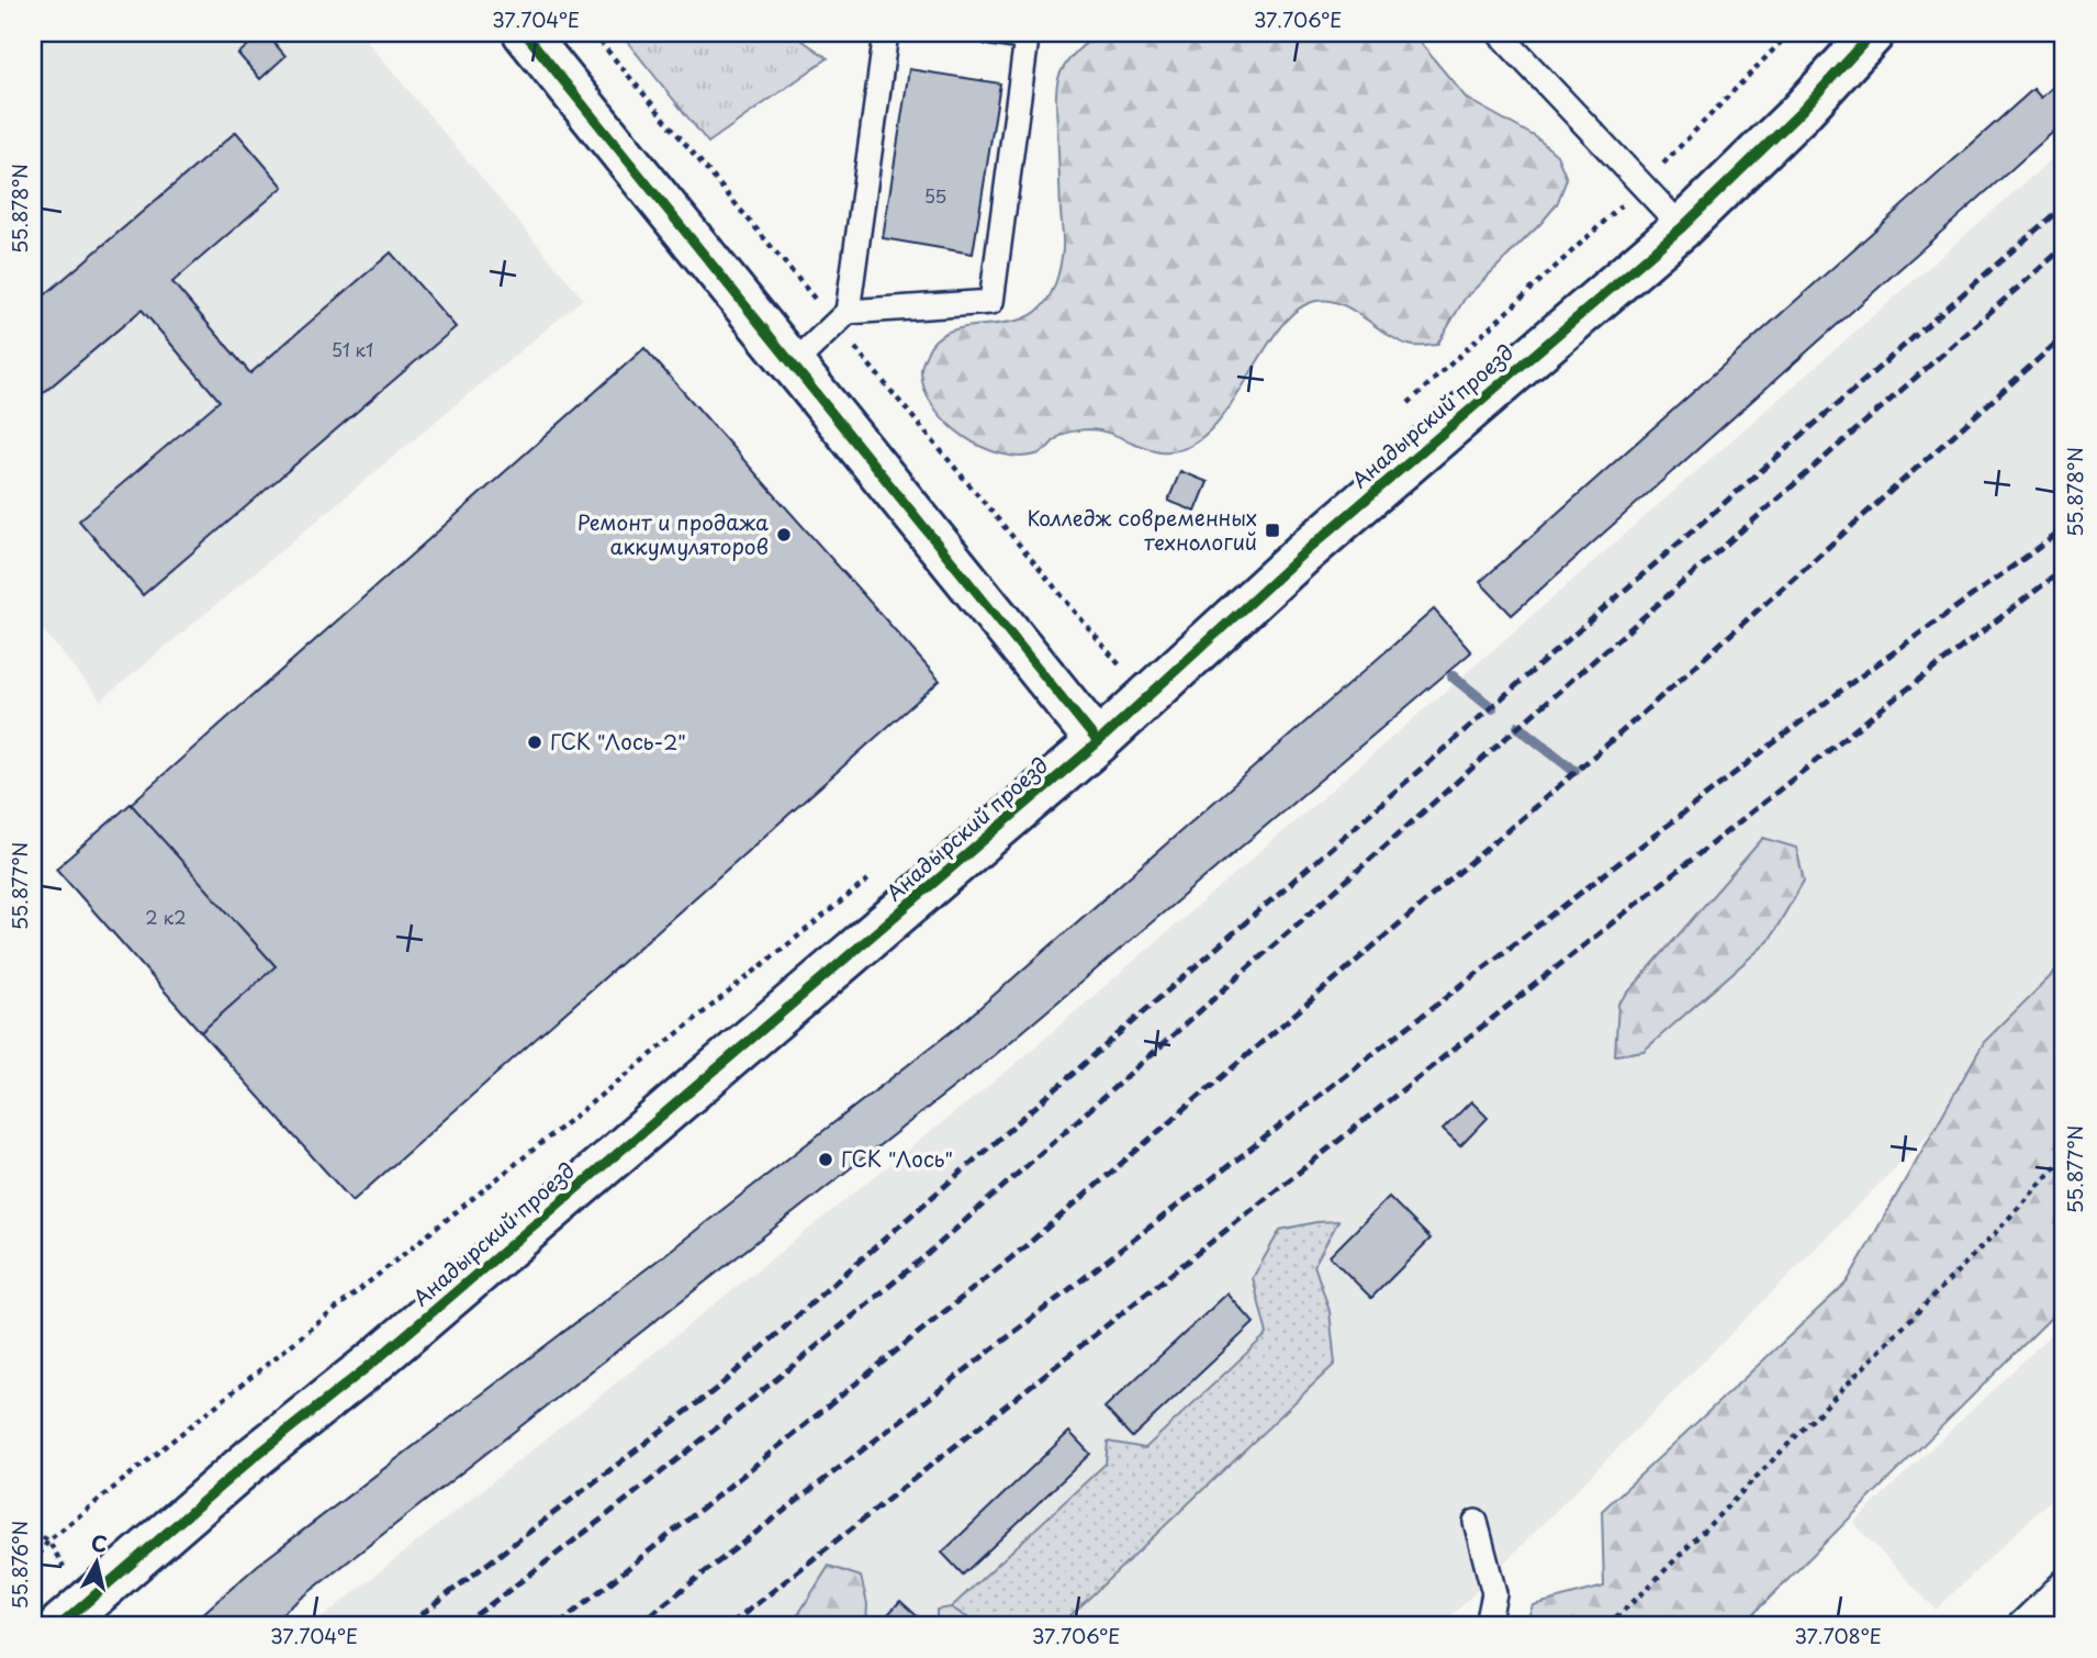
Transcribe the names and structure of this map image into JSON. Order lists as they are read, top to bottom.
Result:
{
  "streets": {
    "street": ["Анадырский проезд"]
  },
  "places": {
    "transit": ["Колледж современных технологий"],
    "other": ["Ремонт и продажа аккумуляторов", "ГСК \"Лось-2\"", "ГСК \"Лось\""]
  },
  "house_numbers": ["55", "51 к1", "2 к2"],
  "north": "top",
  "coordinates": [
    "37.704°E",
    "37.706°E",
    "55.878°N",
    "55.877°N",
    "55.876°N",
    "37.708°E"
  ]
}
